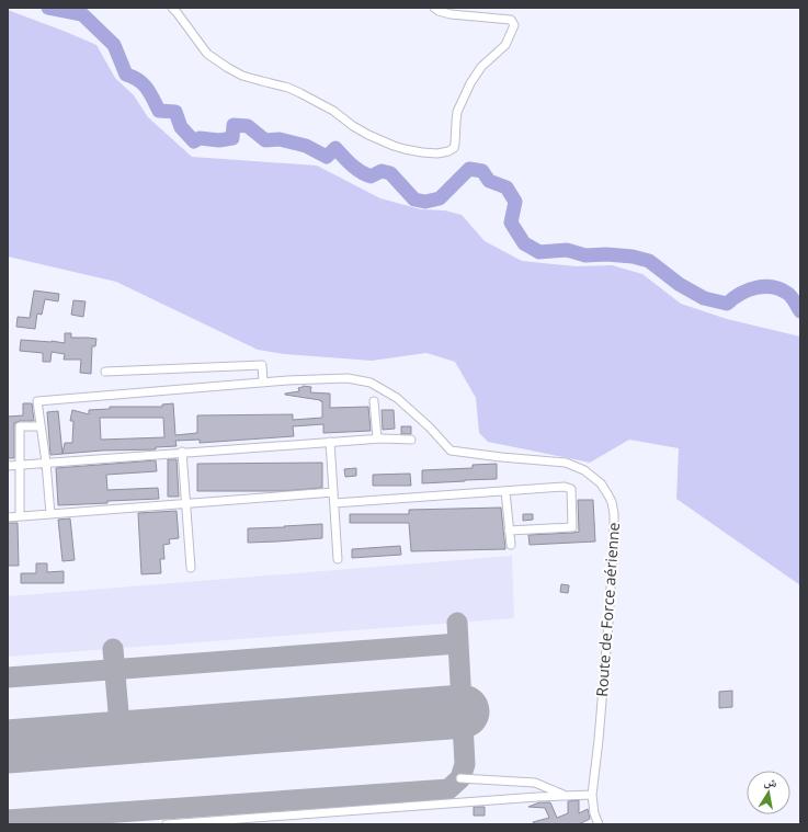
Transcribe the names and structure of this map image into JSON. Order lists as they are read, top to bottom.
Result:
{
  "streets": {
    "street": ["Route de Force aérienne"]
  },
  "north": "top"
}
